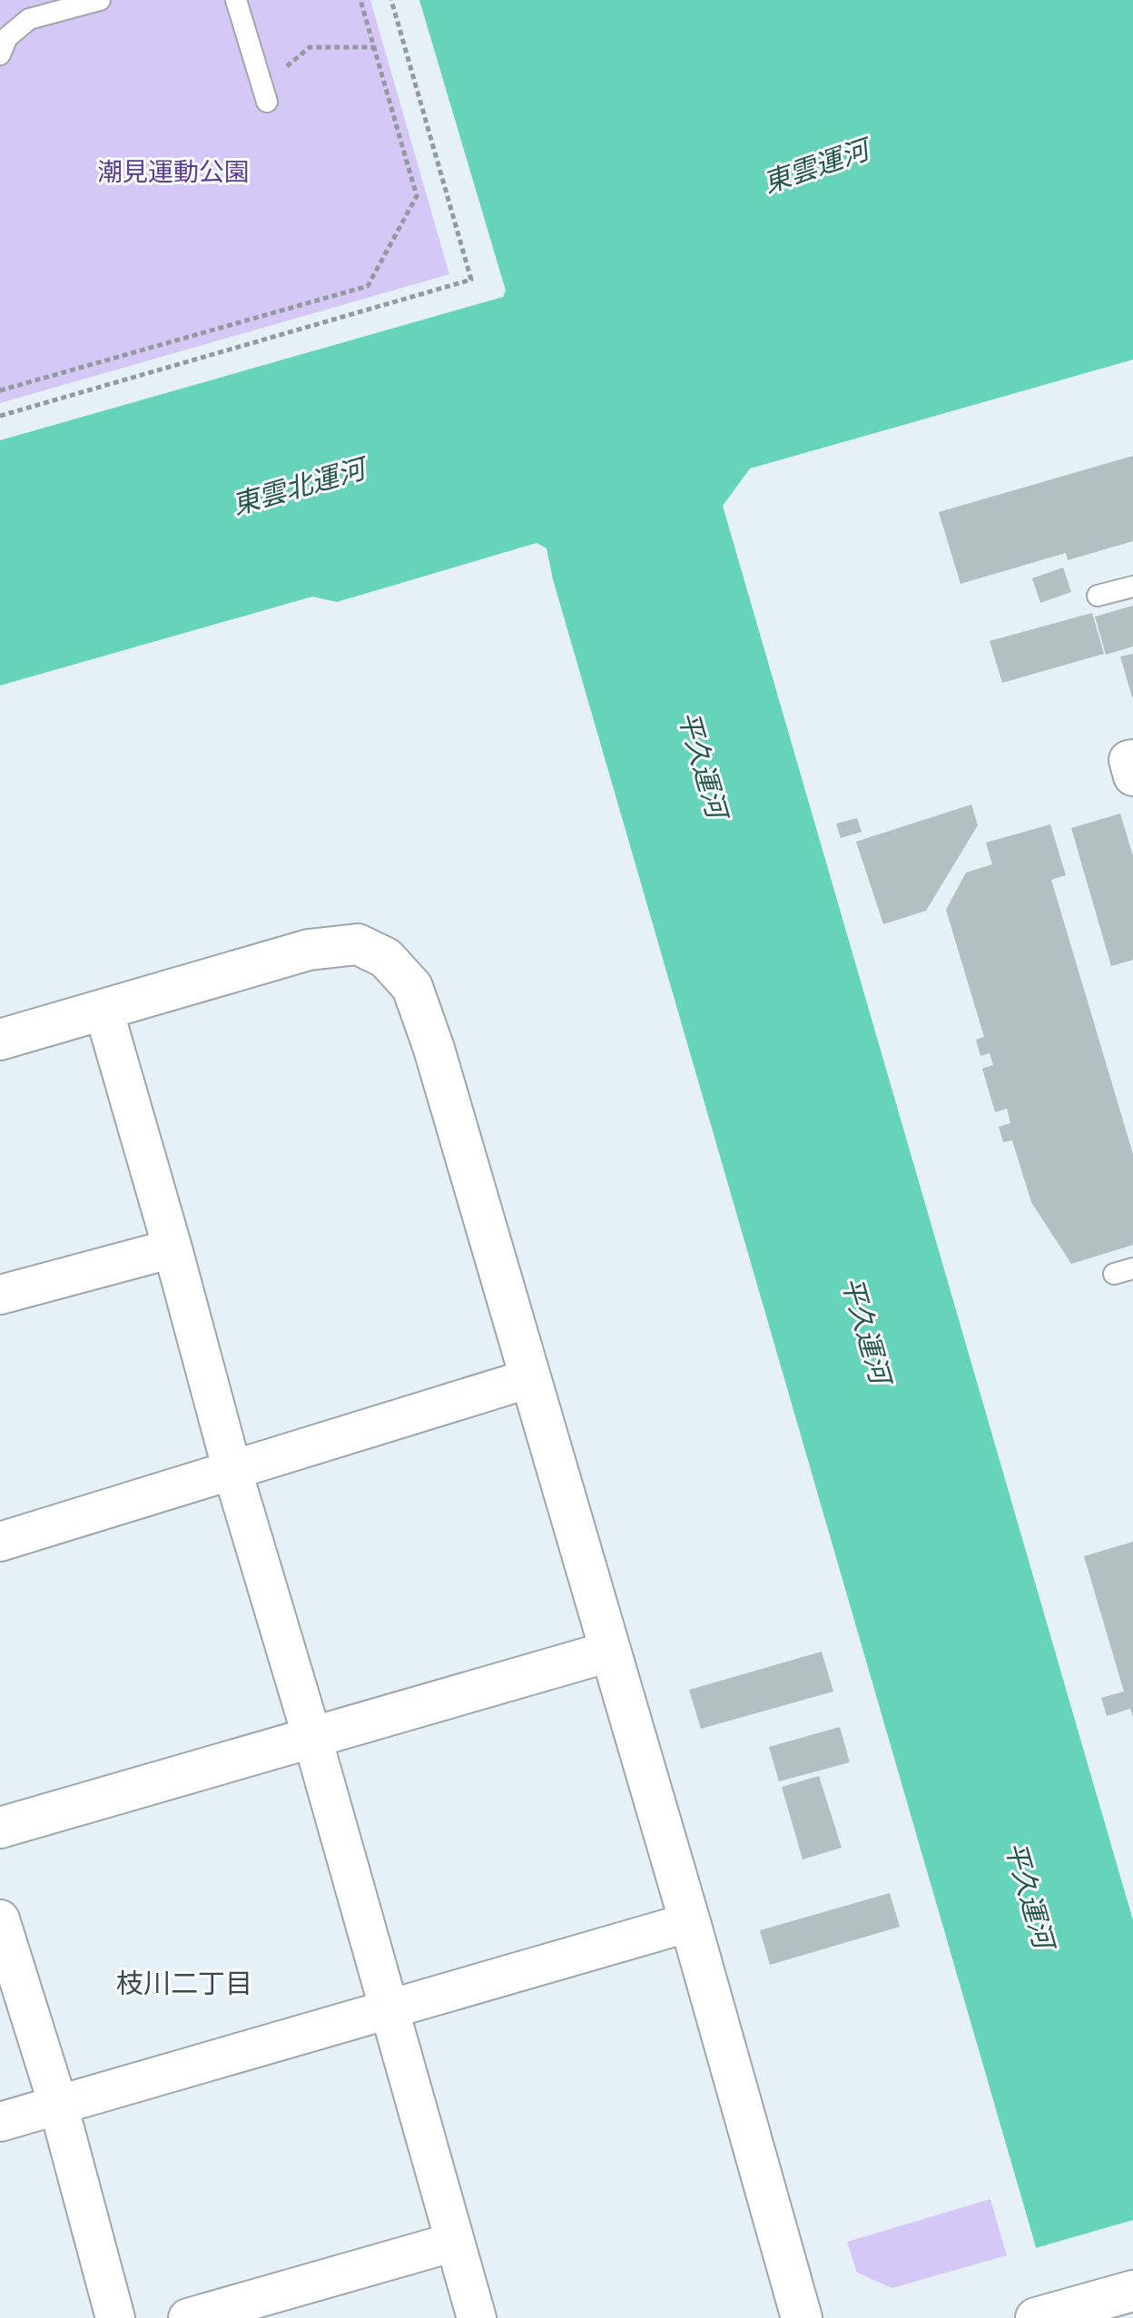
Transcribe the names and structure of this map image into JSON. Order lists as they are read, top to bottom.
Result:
{
  "districts": ["枝川二丁目"],
  "water": ["東雲運河", "東雲北運河", "平久運河"],
  "parks": ["潮見運動公園"]
}
